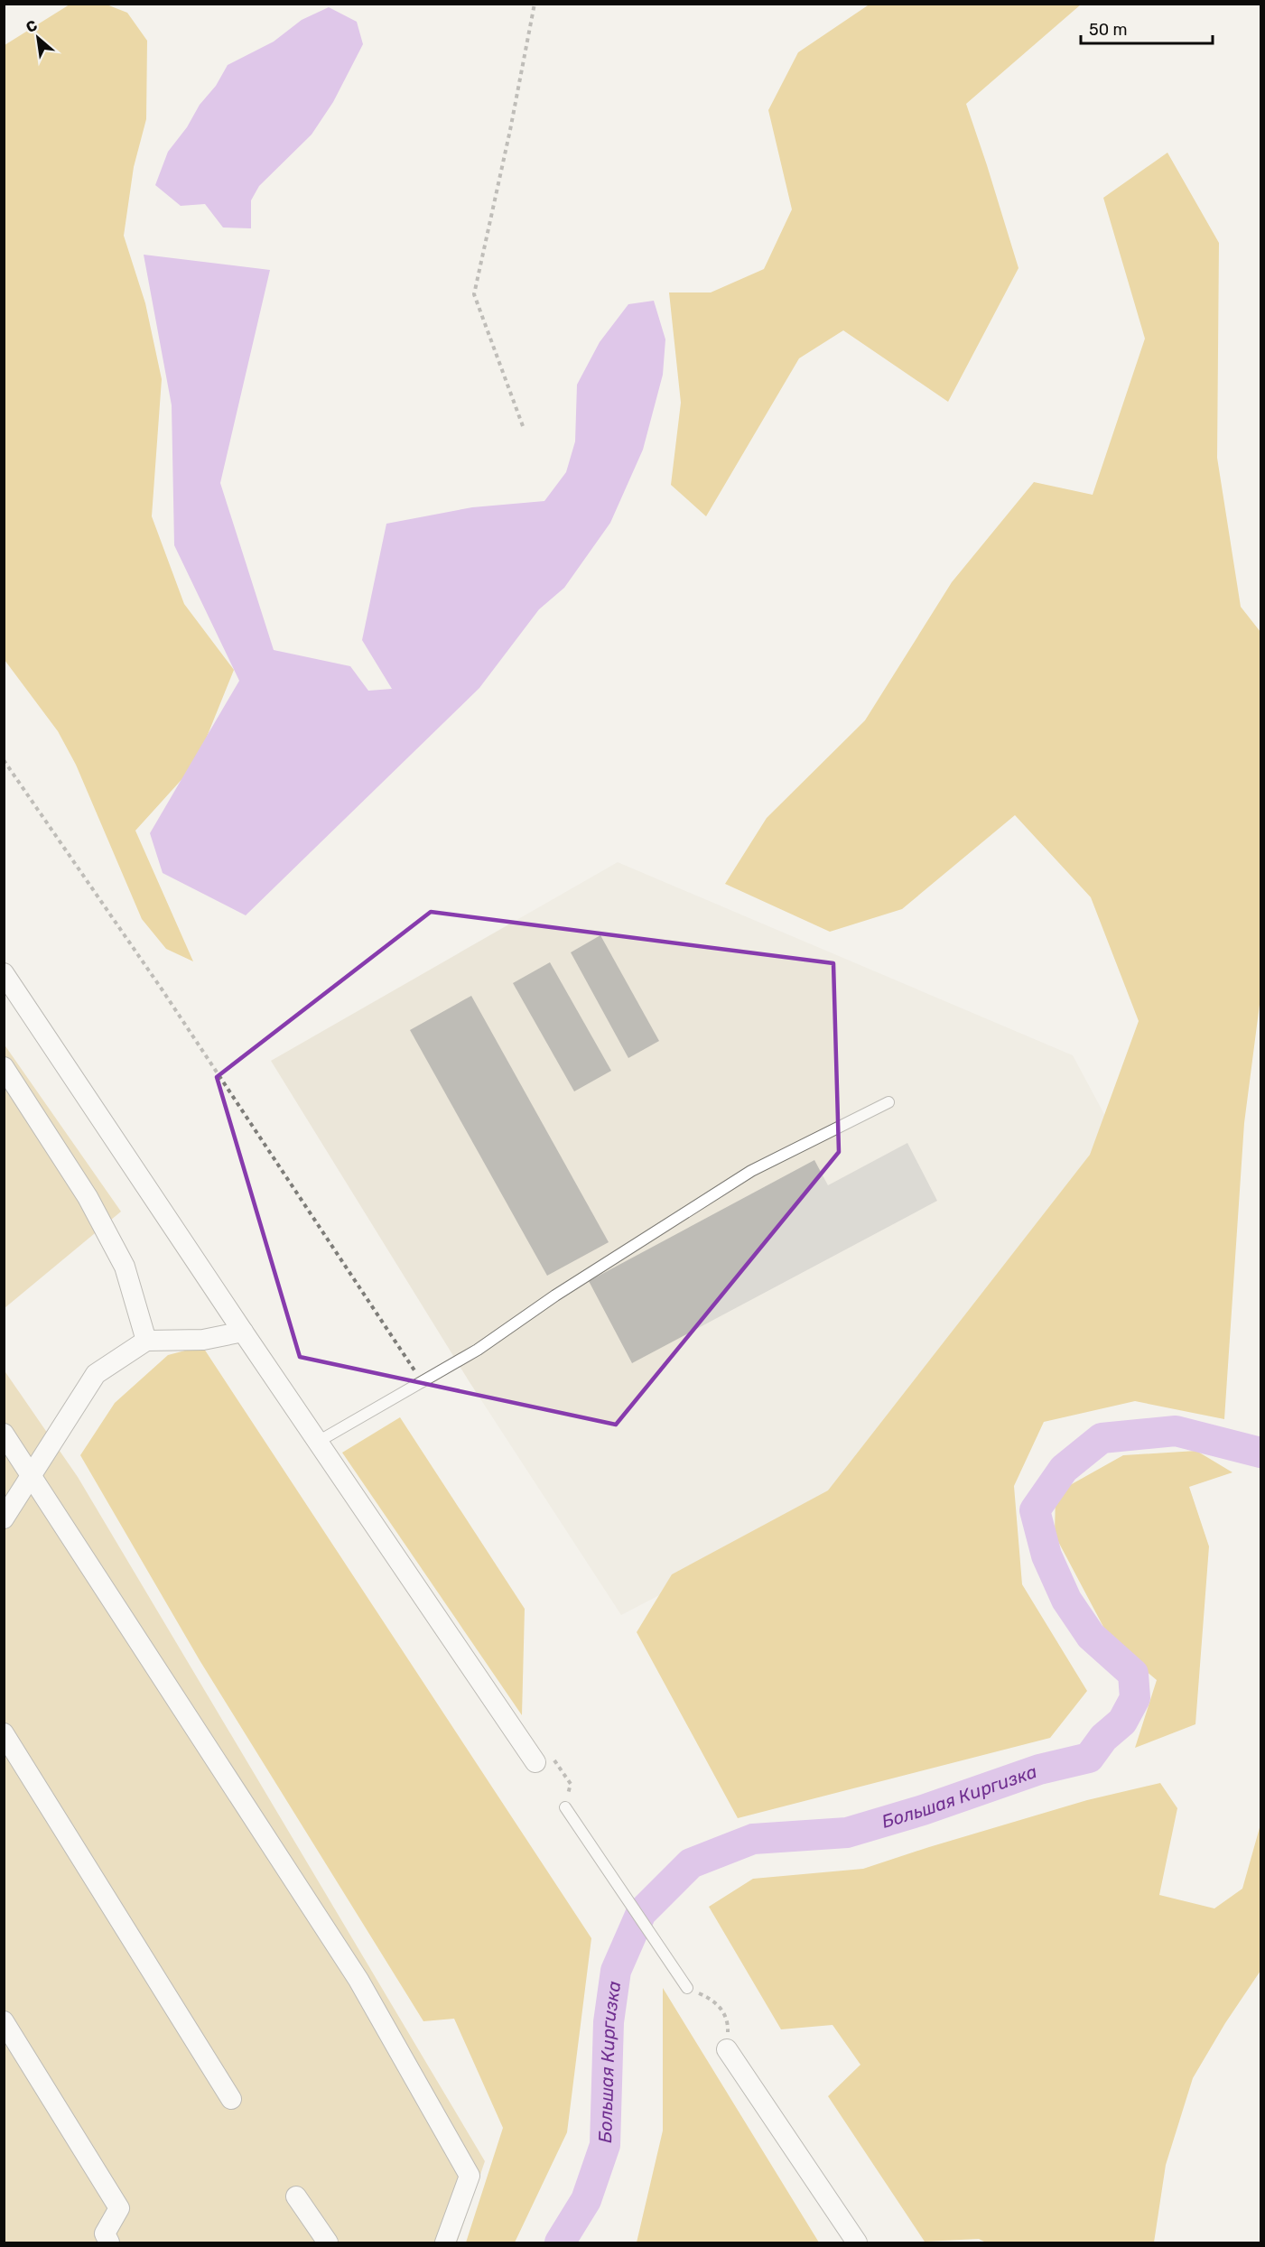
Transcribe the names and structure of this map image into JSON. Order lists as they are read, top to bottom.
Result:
{
  "water": ["Большая Киргизка"],
  "scale_bar": "50 m",
  "north": "top left"
}
